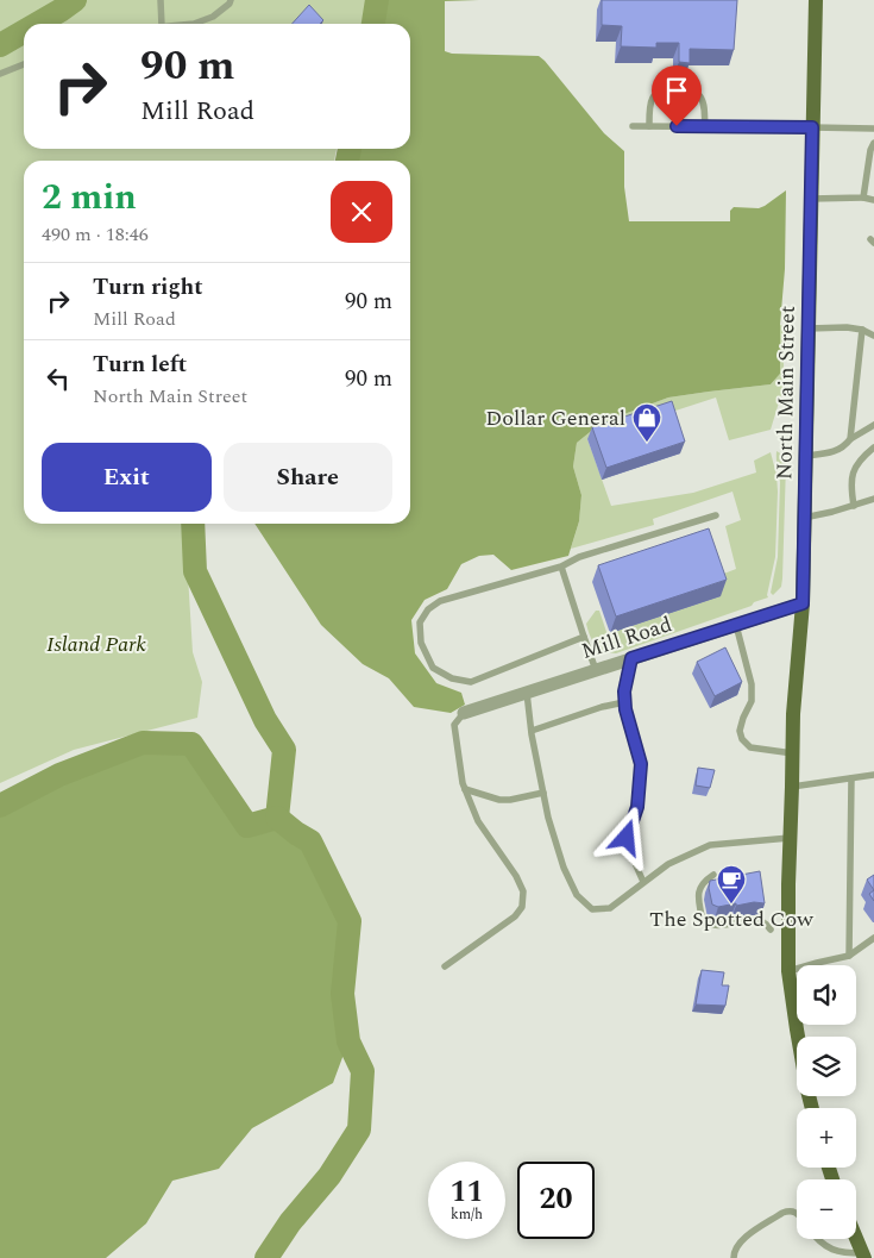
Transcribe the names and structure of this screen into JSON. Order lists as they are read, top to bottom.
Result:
{
  "streets": {
    "main road": ["North Main Street"],
    "street": ["Mill Road"]
  },
  "crossings": [
    ["North Main Street", "Mill Road"]
  ],
  "parks": ["Island Park"],
  "places": {
    "shop": ["Dollar General"],
    "cafe": ["The Spotted Cow"]
  },
  "page": {
    "turn": ["90 m", "Mill Road"],
    "heading": ["2 min", "490 m · 18:46"],
    "list": [
      {
        "name": "Turn right",
        "note": "Mill Road",
        "value": "90 m"
      },
      {
        "name": "Turn left",
        "note": "North Main Street",
        "value": "90 m"
      }
    ],
    "buttons": ["Exit", "Share"],
    "map_buttons": ["+", "−"],
    "speed": "11 km/h",
    "limit": "20"
  }
}
